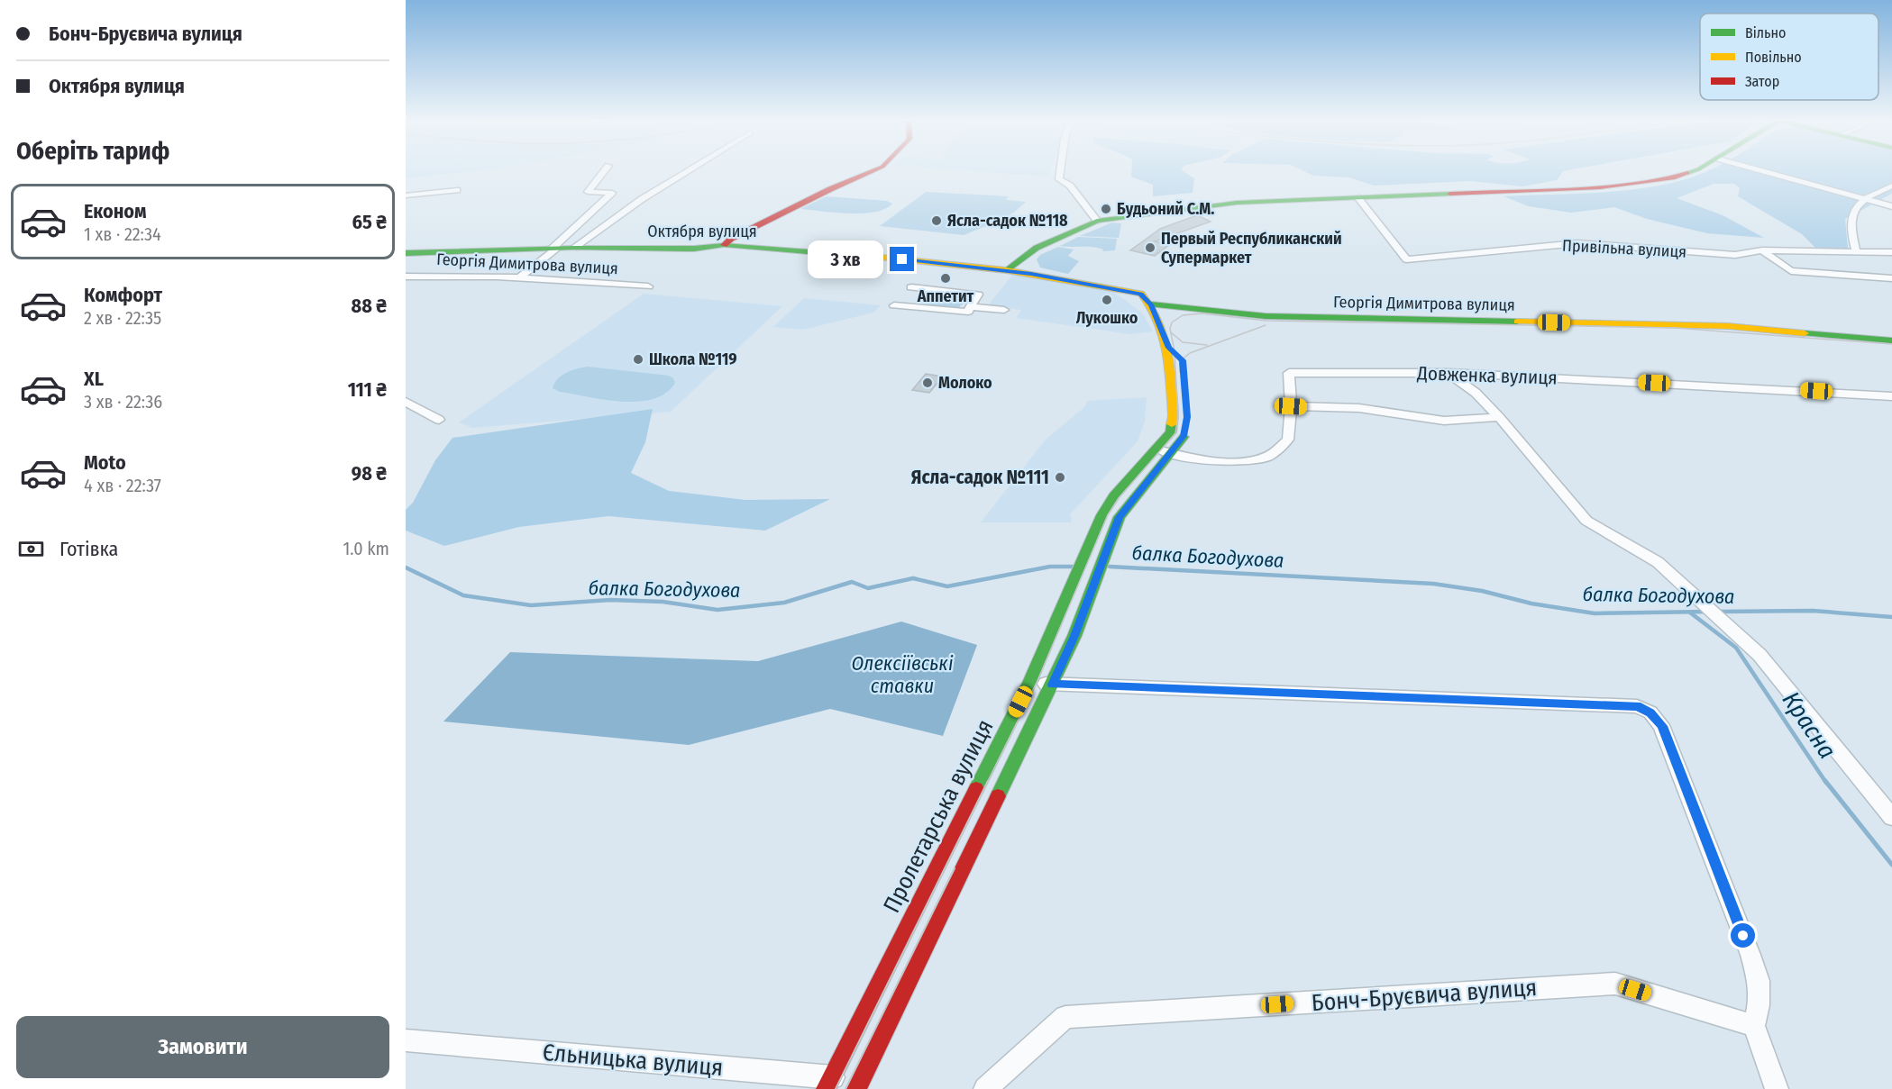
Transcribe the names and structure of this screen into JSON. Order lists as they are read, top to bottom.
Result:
{
  "streets": {
    "main road": ["Октября вулиця", "Георгія Димитрова вулиця", "Пролетарська вулиця"],
    "street": [
      "Привільна вулиця",
      "Довженка вулиця",
      "Бонч-Бруєвича вулиця",
      "Єльницька вулиця"
    ]
  },
  "crossings": [
    ["Октября вулиця", "Георгія Димитрова вулиця"],
    ["Довженка вулиця", "Пролетарська вулиця"],
    ["Пролетарська вулиця", "Єльницька вулиця"]
  ],
  "water": ["балка Богодухова", "Олексіївські ставки", "Красна"],
  "places": [
    "Будьоний С.М.",
    "Ясла-садок №118",
    "Первый Республиканский Супермаркет",
    "Аппетит",
    "Лукошко",
    "Школа №119",
    "Молоко",
    "Ясла-садок №111"
  ],
  "legend": ["Вільно", "Повільно", "Затор"],
  "page": {
    "banner": ["Бонч-Бруєвича вулиця", "Октября вулиця"],
    "heading": "Оберіть тариф",
    "list": [
      {
        "name": "Економ",
        "note": "1 хв · 22:34",
        "value": "65 ₴"
      },
      {
        "name": "Комфорт",
        "note": "2 хв · 22:35",
        "value": "88 ₴"
      },
      {
        "name": "XL",
        "note": "3 хв · 22:36",
        "value": "111 ₴"
      },
      {
        "name": "Moto",
        "note": "4 хв · 22:37",
        "value": "98 ₴"
      }
    ],
    "bubble": "3 хв",
    "pay": ["Готівка", "1.0 km"],
    "buttons": "Замовити"
  }
}
